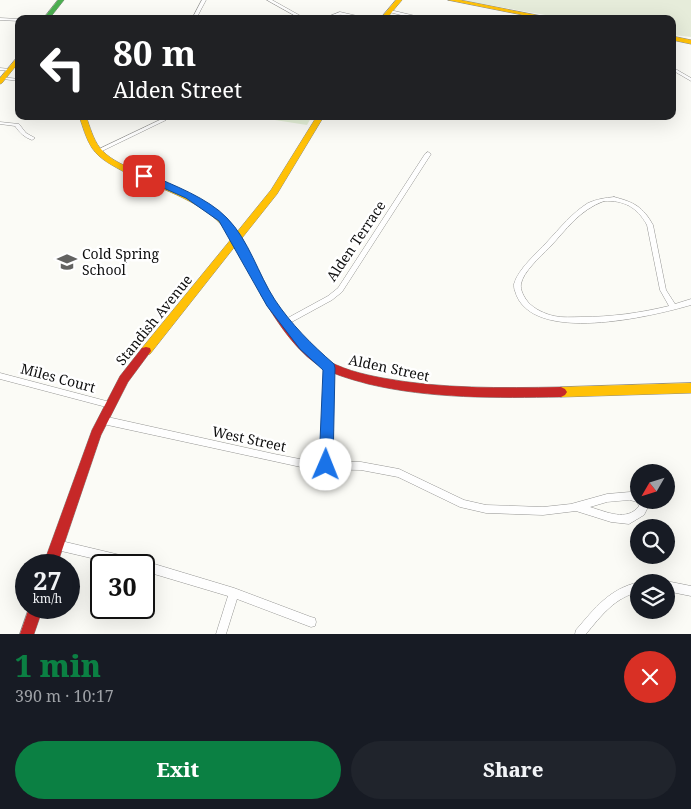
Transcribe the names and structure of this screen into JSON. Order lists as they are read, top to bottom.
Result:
{
  "streets": {
    "street": [
      "Alden Terrace",
      "Standish Avenue",
      "Alden Street",
      "Miles Court",
      "West Street"
    ]
  },
  "crossings": [
    ["Alden Terrace", "Alden Street"],
    ["Standish Avenue", "Alden Street"],
    ["Standish Avenue", "Miles Court"],
    ["Standish Avenue", "West Street"]
  ],
  "places": {
    "school or university": ["Cold Spring School"]
  },
  "north": "bottom left",
  "page": {
    "turn": ["80 m", "Alden Street"],
    "speed": "27 km/h",
    "limit": "30",
    "heading": ["1 min", "390 m · 10:17"],
    "buttons": ["Exit", "Share"]
  }
}
